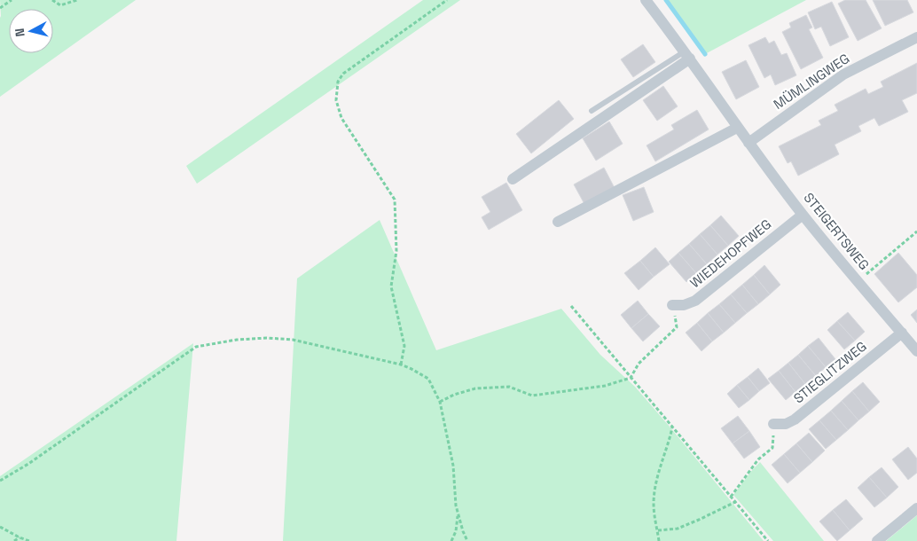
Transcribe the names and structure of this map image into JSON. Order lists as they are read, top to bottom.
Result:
{
  "streets": {
    "street": [
      "MÜMLINGWEG",
      "STEIGERTSWEG",
      "WIEDEHOPFWEG",
      "STIEGLITZWEG"
    ]
  },
  "crossings": [
    ["MÜMLINGWEG", "STEIGERTSWEG"],
    ["STEIGERTSWEG", "WIEDEHOPFWEG"],
    ["STEIGERTSWEG", "STIEGLITZWEG"]
  ],
  "north": "left"
}
